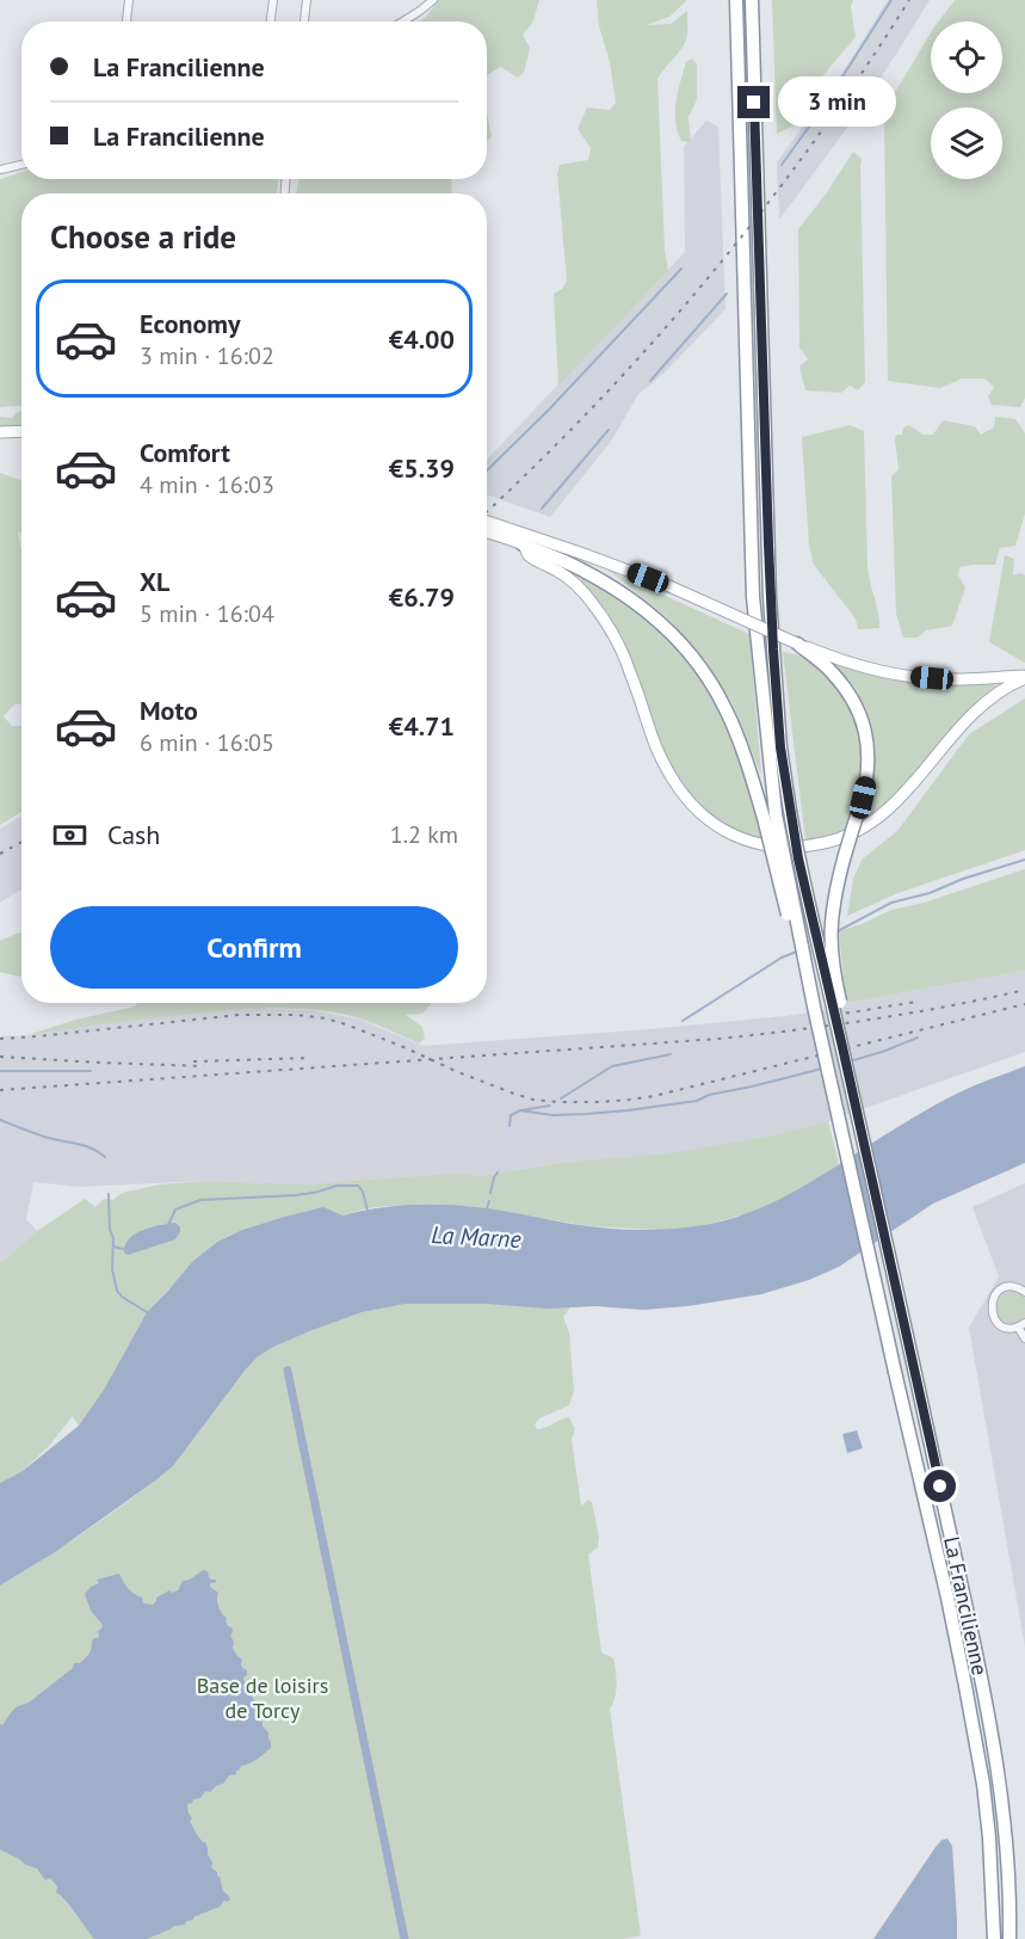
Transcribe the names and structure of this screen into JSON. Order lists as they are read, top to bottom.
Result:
{
  "streets": {
    "highway": ["La Francilienne"]
  },
  "water": ["La Marne"],
  "parks": ["Base de loisirs de Torcy"],
  "page": {
    "banner": ["La Francilienne", "La Francilienne"],
    "bubble": "3 min",
    "heading": "Choose a ride",
    "list": [
      {
        "name": "Economy",
        "note": "3 min · 16:02",
        "value": "€4.00"
      },
      {
        "name": "Comfort",
        "note": "4 min · 16:03",
        "value": "€5.39"
      },
      {
        "name": "XL",
        "note": "5 min · 16:04",
        "value": "€6.79"
      },
      {
        "name": "Moto",
        "note": "6 min · 16:05",
        "value": "€4.71"
      }
    ],
    "pay": ["Cash", "1.2 km"],
    "buttons": "Confirm"
  }
}
